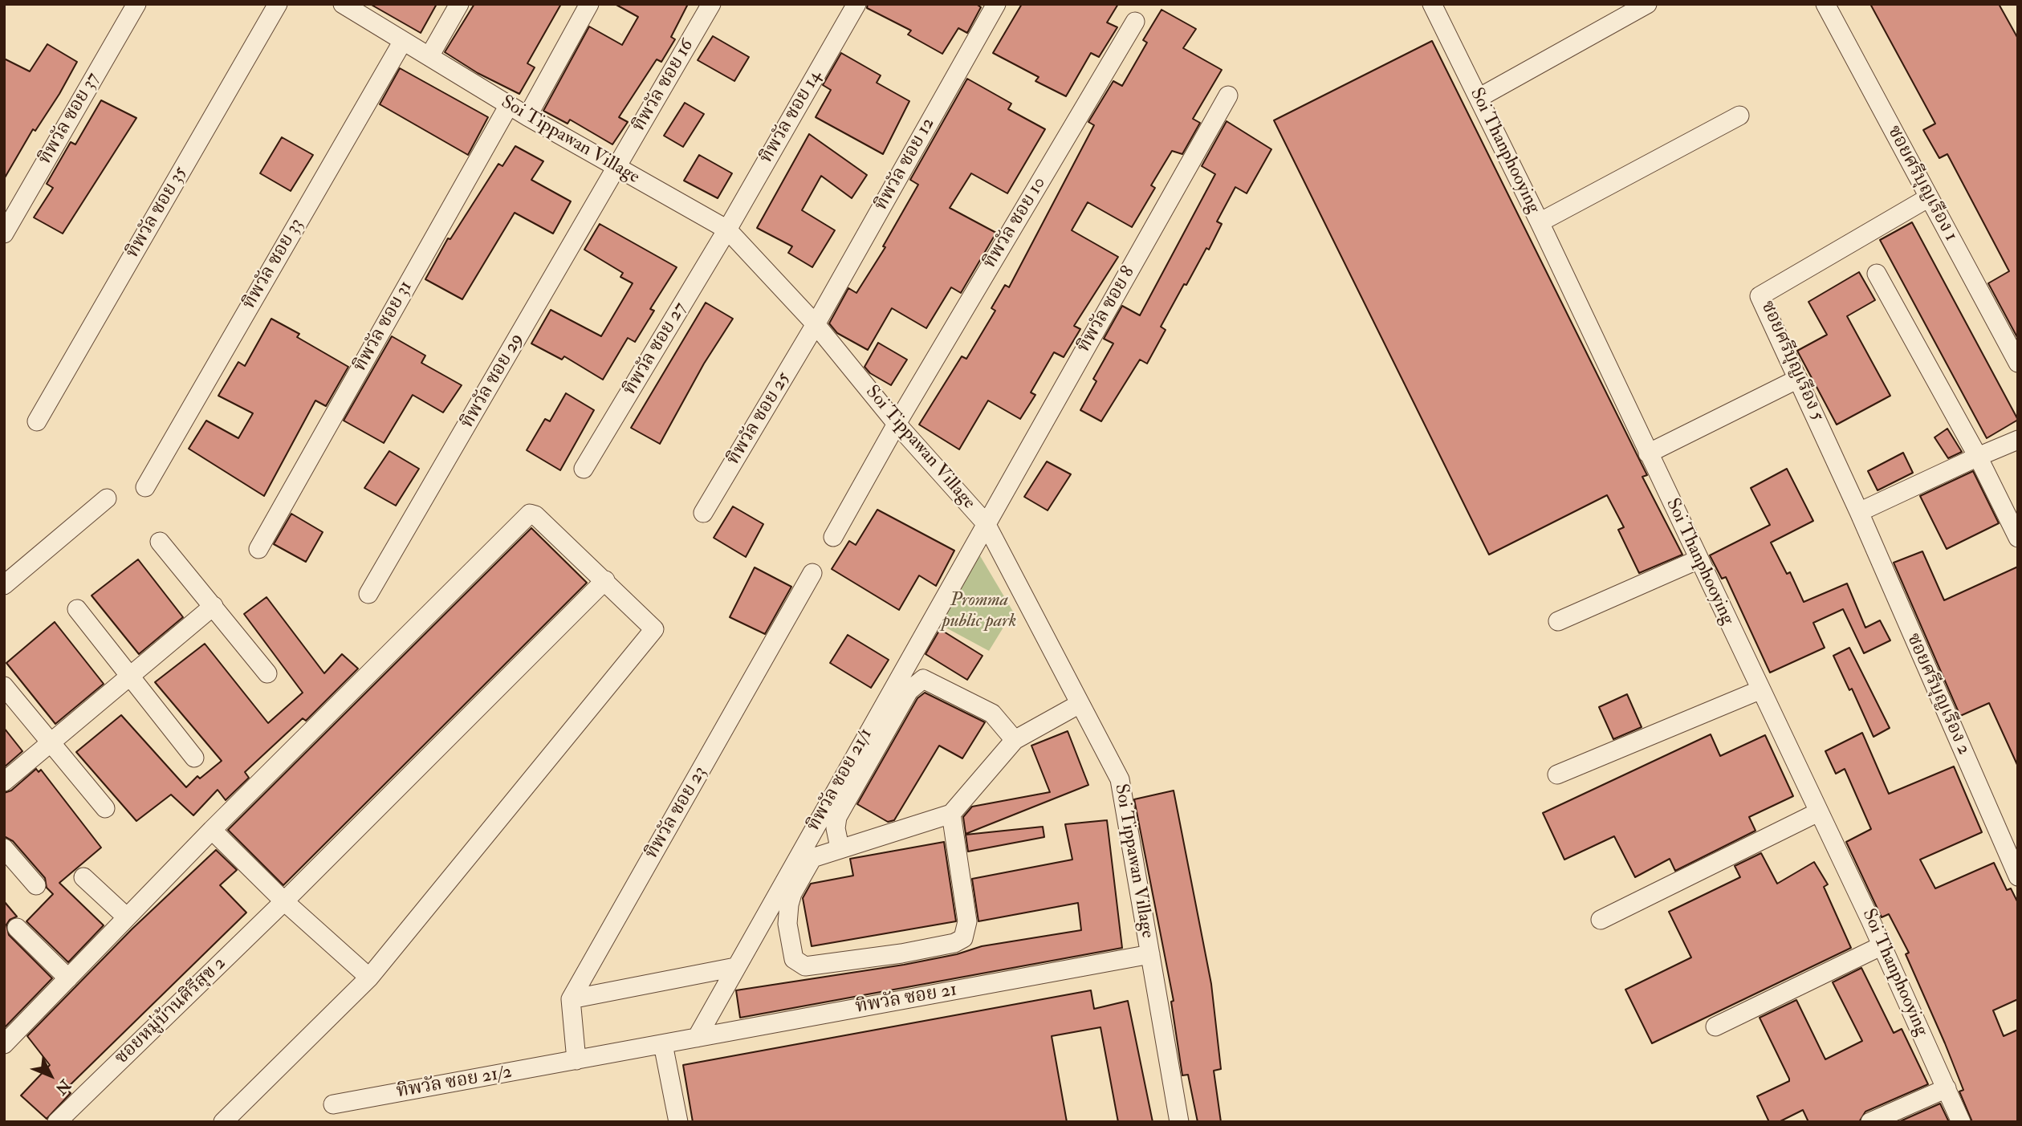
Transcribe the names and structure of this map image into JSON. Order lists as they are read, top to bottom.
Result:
{
  "streets": {
    "street": [
      "ทิพวัล ซอย 16",
      "ทิพวัล ซอย 14",
      "ทิพวัล ซอย 37",
      "Soi Tippawan Village",
      "Soi Thanphooying",
      "ทิพวัล ซอย 12",
      "ซอยศรีบุญเรือง 1",
      "ทิพวัล ซอย 35",
      "ทิพวัล ซอย 10",
      "ทิพวัล ซอย 33",
      "ทิพวัล ซอย 8",
      "ทิพวัล ซอย 31",
      "ทิพวัล ซอย 27",
      "ซอยศรีบุญเรือง 5",
      "ทิพวัล ซอย 29",
      "ทิพวัล ซอย 25",
      "ซอยศรีบุญเรือง 2",
      "ทิพวัล ซอย 21/1",
      "ทิพวัล ซอย 23",
      "ทิพวัล ซอย 21",
      "ซอยหมู่บ้านศิรีสุข 2",
      "ทิพวัล ซอย 21/2"
    ]
  },
  "crossings": [
    ["ทิพวัล ซอย 16", "Soi Tippawan Village"],
    ["ทิพวัล ซอย 16", "ทิพวัล ซอย 29"],
    ["ทิพวัล ซอย 14", "Soi Tippawan Village"],
    ["ทิพวัล ซอย 14", "ทิพวัล ซอย 27"],
    ["Soi Tippawan Village", "ทิพวัล ซอย 12"],
    ["Soi Tippawan Village", "ทิพวัล ซอย 10"],
    ["Soi Tippawan Village", "ทิพวัล ซอย 33"],
    ["Soi Tippawan Village", "ทิพวัล ซอย 8"],
    ["Soi Tippawan Village", "ทิพวัล ซอย 31"],
    ["Soi Tippawan Village", "ทิพวัล ซอย 27"],
    ["Soi Tippawan Village", "ทิพวัล ซอย 29"],
    ["Soi Tippawan Village", "ทิพวัล ซอย 25"],
    ["Soi Tippawan Village", "ทิพวัล ซอย 21/1"],
    ["Soi Tippawan Village", "ทิพวัล ซอย 21"],
    ["ทิพวัล ซอย 12", "ทิพวัล ซอย 25"],
    ["ซอยศรีบุญเรือง 1", "ซอยศรีบุญเรือง 5"],
    ["ทิพวัล ซอย 8", "ทิพวัล ซอย 21/1"],
    ["ซอยศรีบุญเรือง 5", "ซอยศรีบุญเรือง 2"],
    ["ทิพวัล ซอย 21/1", "ทิพวัล ซอย 21"],
    ["ทิพวัล ซอย 21", "ทิพวัล ซอย 21/2"]
  ],
  "parks": ["Promma public park"],
  "north": "bottom right"
}
